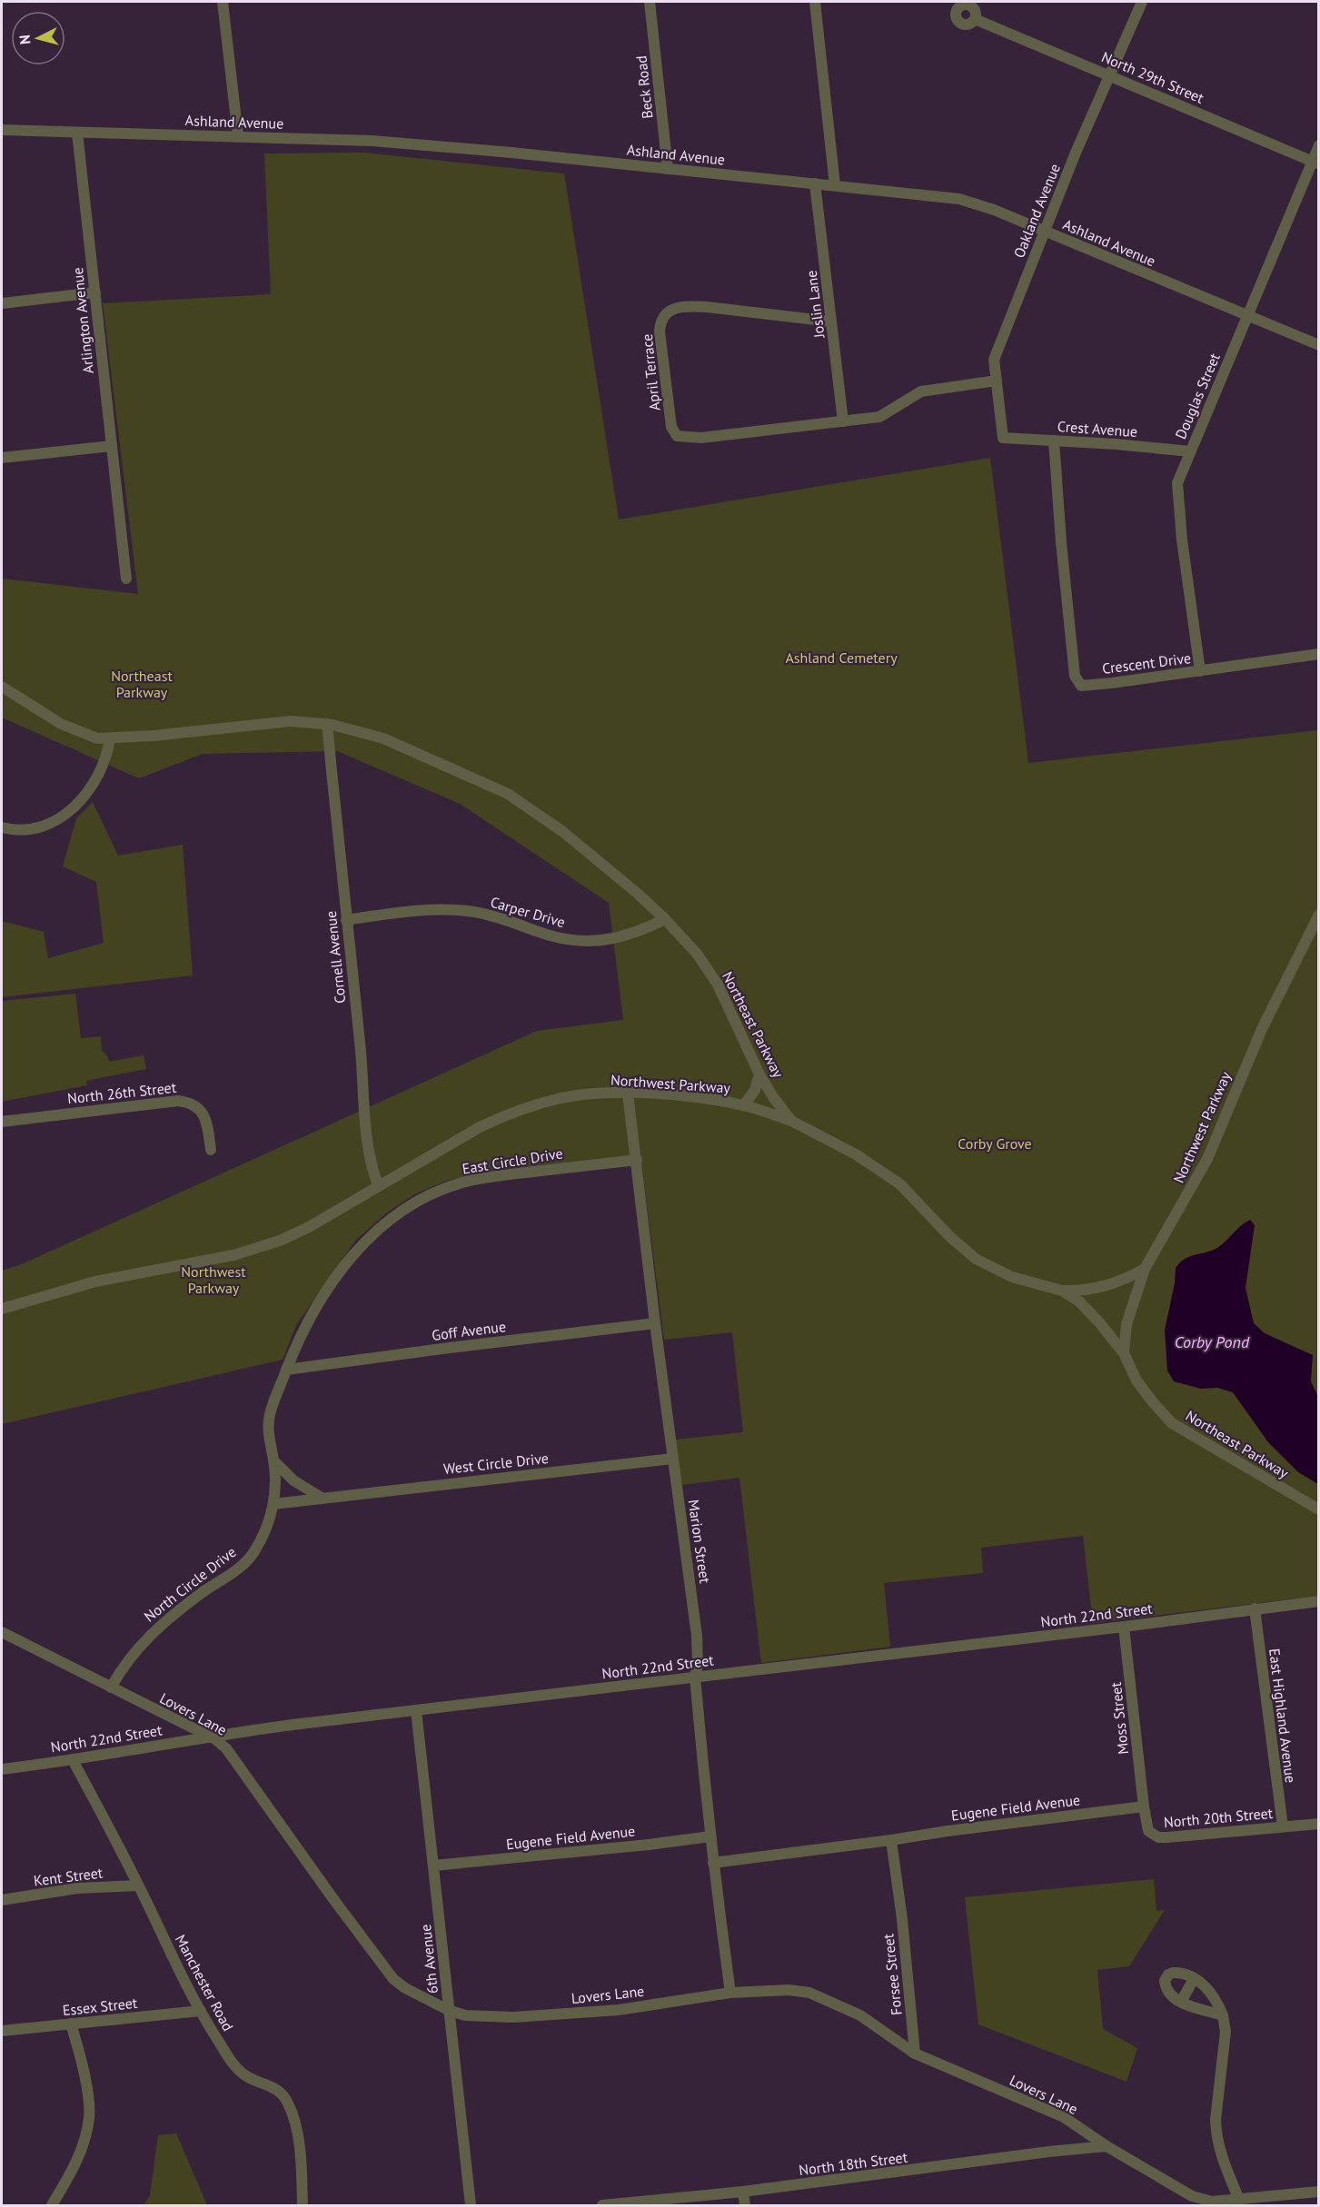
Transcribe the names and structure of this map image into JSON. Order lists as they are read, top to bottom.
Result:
{
  "streets": {
    "street": [
      "North 29th Street",
      "Beck Road",
      "Ashland Avenue",
      "Oakland Avenue",
      "Joslin Lane",
      "Arlington Avenue",
      "April Terrace",
      "Douglas Street",
      "Crest Avenue",
      "Crescent Drive",
      "Carper Drive",
      "Cornell Avenue",
      "Northeast Parkway",
      "Northwest Parkway",
      "North 26th Street",
      "East Circle Drive",
      "Goff Avenue",
      "West Circle Drive",
      "Marion Street",
      "North Circle Drive",
      "North 22nd Street",
      "Lovers Lane",
      "East Highland Avenue",
      "Moss Street",
      "Eugene Field Avenue",
      "North 20th Street",
      "Kent Street",
      "6th Avenue",
      "Forsee Street",
      "Manchester Road",
      "Essex Street",
      "North 18th Street"
    ]
  },
  "crossings": [
    ["North 29th Street", "Oakland Avenue"],
    ["North 29th Street", "Douglas Street"],
    ["Beck Road", "Ashland Avenue"],
    ["Ashland Avenue", "Oakland Avenue"],
    ["Ashland Avenue", "Joslin Lane"],
    ["Ashland Avenue", "Arlington Avenue"],
    ["Ashland Avenue", "Douglas Street"],
    ["Oakland Avenue", "Crest Avenue"],
    ["Joslin Lane", "April Terrace"],
    ["Douglas Street", "Crest Avenue"],
    ["Douglas Street", "Crescent Drive"],
    ["Crest Avenue", "Crescent Drive"],
    ["Carper Drive", "Cornell Avenue"],
    ["Carper Drive", "Northeast Parkway"],
    ["Cornell Avenue", "Northeast Parkway"],
    ["Cornell Avenue", "Northwest Parkway"],
    ["Northeast Parkway", "Northwest Parkway"],
    ["Northwest Parkway", "Marion Street"],
    ["East Circle Drive", "Goff Avenue"],
    ["East Circle Drive", "Marion Street"],
    ["East Circle Drive", "North Circle Drive"],
    ["Goff Avenue", "Marion Street"],
    ["Goff Avenue", "North Circle Drive"],
    ["West Circle Drive", "Marion Street"],
    ["West Circle Drive", "North Circle Drive"],
    ["Marion Street", "North 22nd Street"],
    ["Marion Street", "Lovers Lane"],
    ["Marion Street", "Eugene Field Avenue"],
    ["North Circle Drive", "Lovers Lane"],
    ["North 22nd Street", "Lovers Lane"],
    ["North 22nd Street", "East Highland Avenue"],
    ["North 22nd Street", "Moss Street"],
    ["North 22nd Street", "6th Avenue"],
    ["North 22nd Street", "Manchester Road"],
    ["Lovers Lane", "6th Avenue"],
    ["Lovers Lane", "Forsee Street"],
    ["Lovers Lane", "North 18th Street"],
    ["East Highland Avenue", "North 20th Street"],
    ["Moss Street", "Eugene Field Avenue"],
    ["Moss Street", "North 20th Street"],
    ["Eugene Field Avenue", "North 20th Street"],
    ["Eugene Field Avenue", "6th Avenue"],
    ["Eugene Field Avenue", "Forsee Street"],
    ["Kent Street", "Manchester Road"],
    ["Manchester Road", "Essex Street"]
  ],
  "water": ["Corby Pond"],
  "parks": [
    "Ashland Cemetery",
    "Northeast Parkway",
    "Corby Grove",
    "Northwest Parkway"
  ],
  "north": "left"
}
